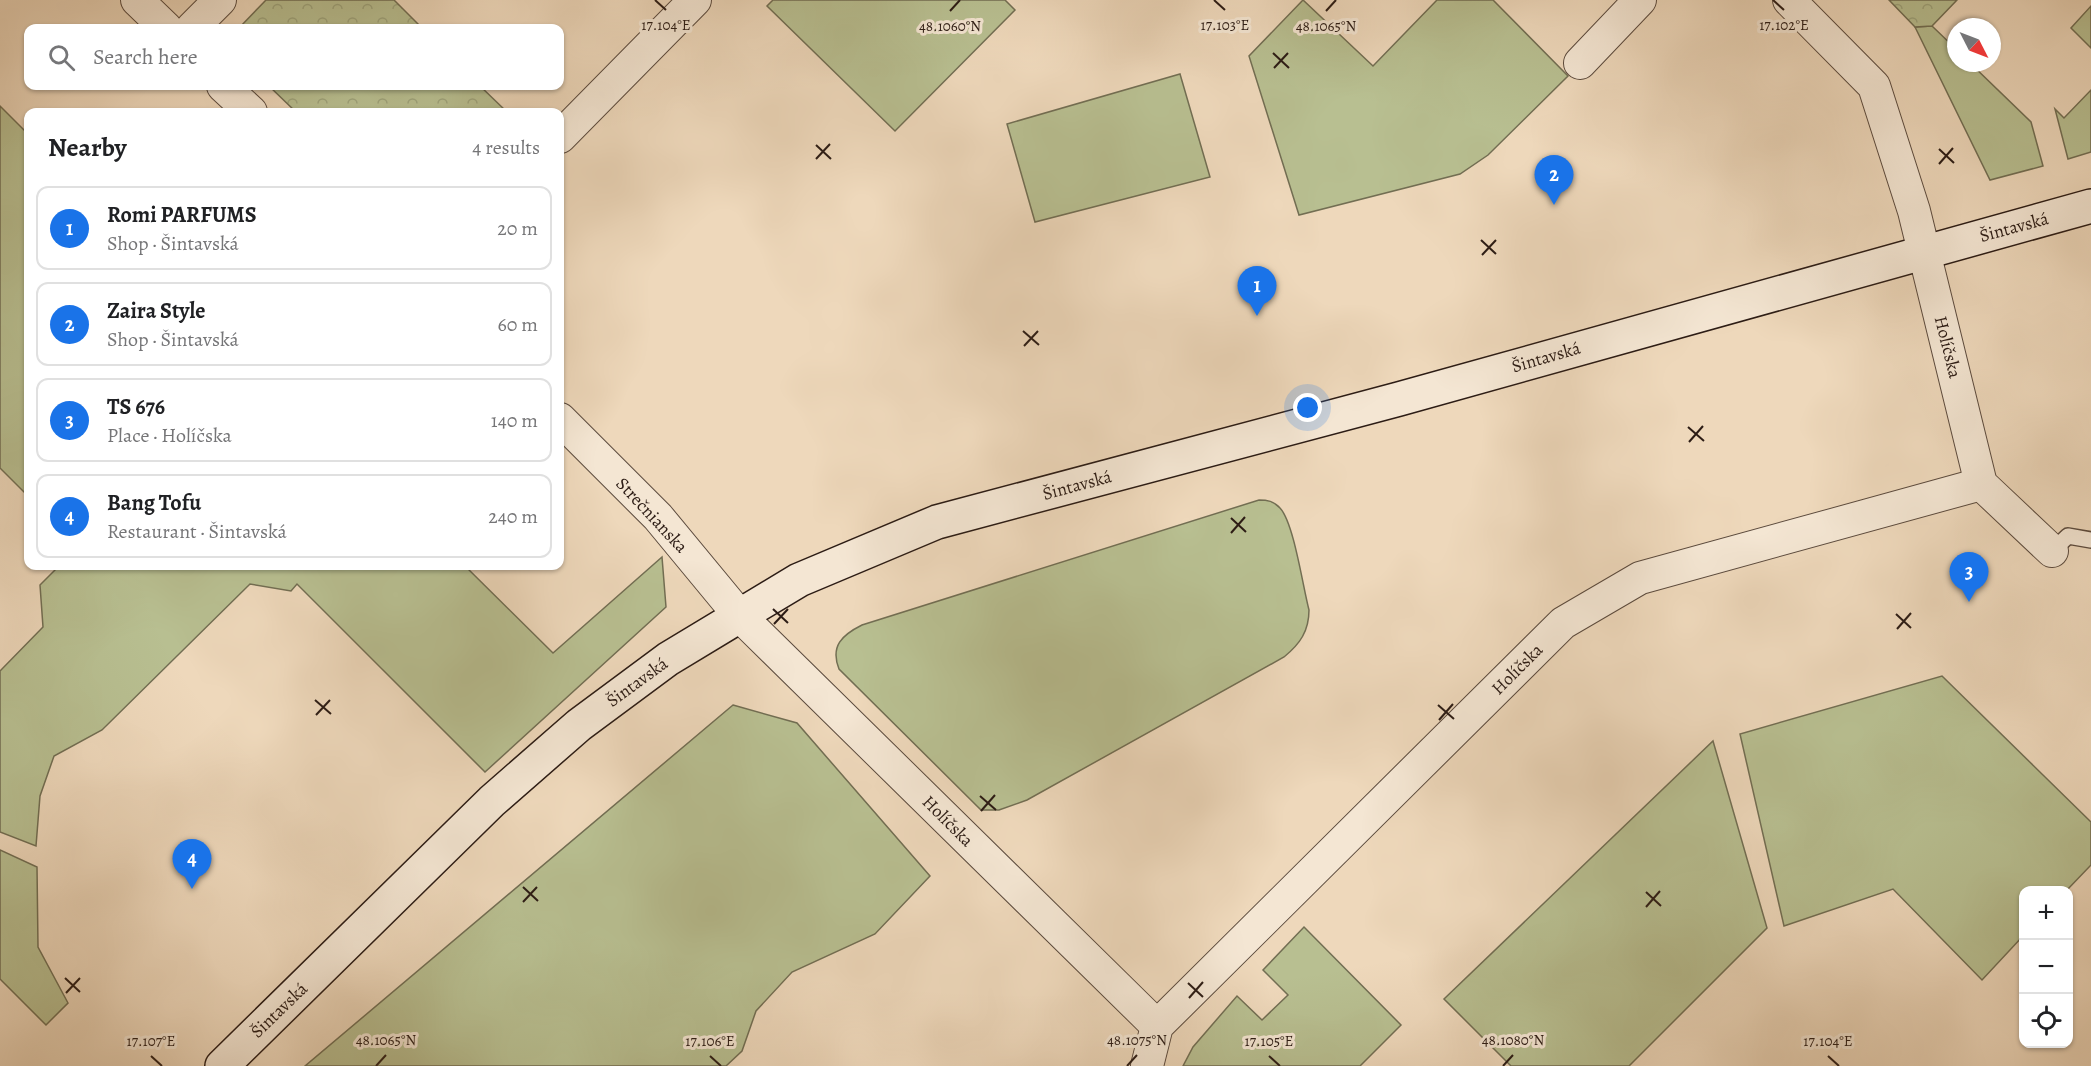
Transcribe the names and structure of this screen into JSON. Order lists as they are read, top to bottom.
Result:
{
  "streets": {
    "street": ["Šintavská", "Holíčska", "Strečnianska"]
  },
  "crossings": [
    ["Šintavská", "Holíčska"],
    ["Šintavská", "Strečnianska"],
    ["Holíčska", "Strečnianska"]
  ],
  "north": "bottom right",
  "page": {
    "search": "Search here",
    "heading": ["Nearby", "4 results"],
    "pins": [
      "2",
      "1",
      "3",
      "4"
    ],
    "list": [
      {
        "mark": "1",
        "name": "Romi PARFUMS",
        "note": "Shop · Šintavská",
        "value": "20 m"
      },
      {
        "mark": "2",
        "name": "Zaira Style",
        "note": "Shop · Šintavská",
        "value": "60 m"
      },
      {
        "mark": "3",
        "name": "TS 676",
        "note": "Place · Holíčska",
        "value": "140 m"
      },
      {
        "mark": "4",
        "name": "Bang Tofu",
        "note": "Restaurant · Šintavská",
        "value": "240 m"
      }
    ],
    "map_buttons": ["+", "−"]
  },
  "coordinates": [
    "17.104°E",
    "17.103°E",
    "17.102°E",
    "48.1065°N",
    "48.1060°N",
    "48.1075°N",
    "48.1080°N",
    "17.107°E",
    "17.106°E",
    "17.105°E"
  ]
}
